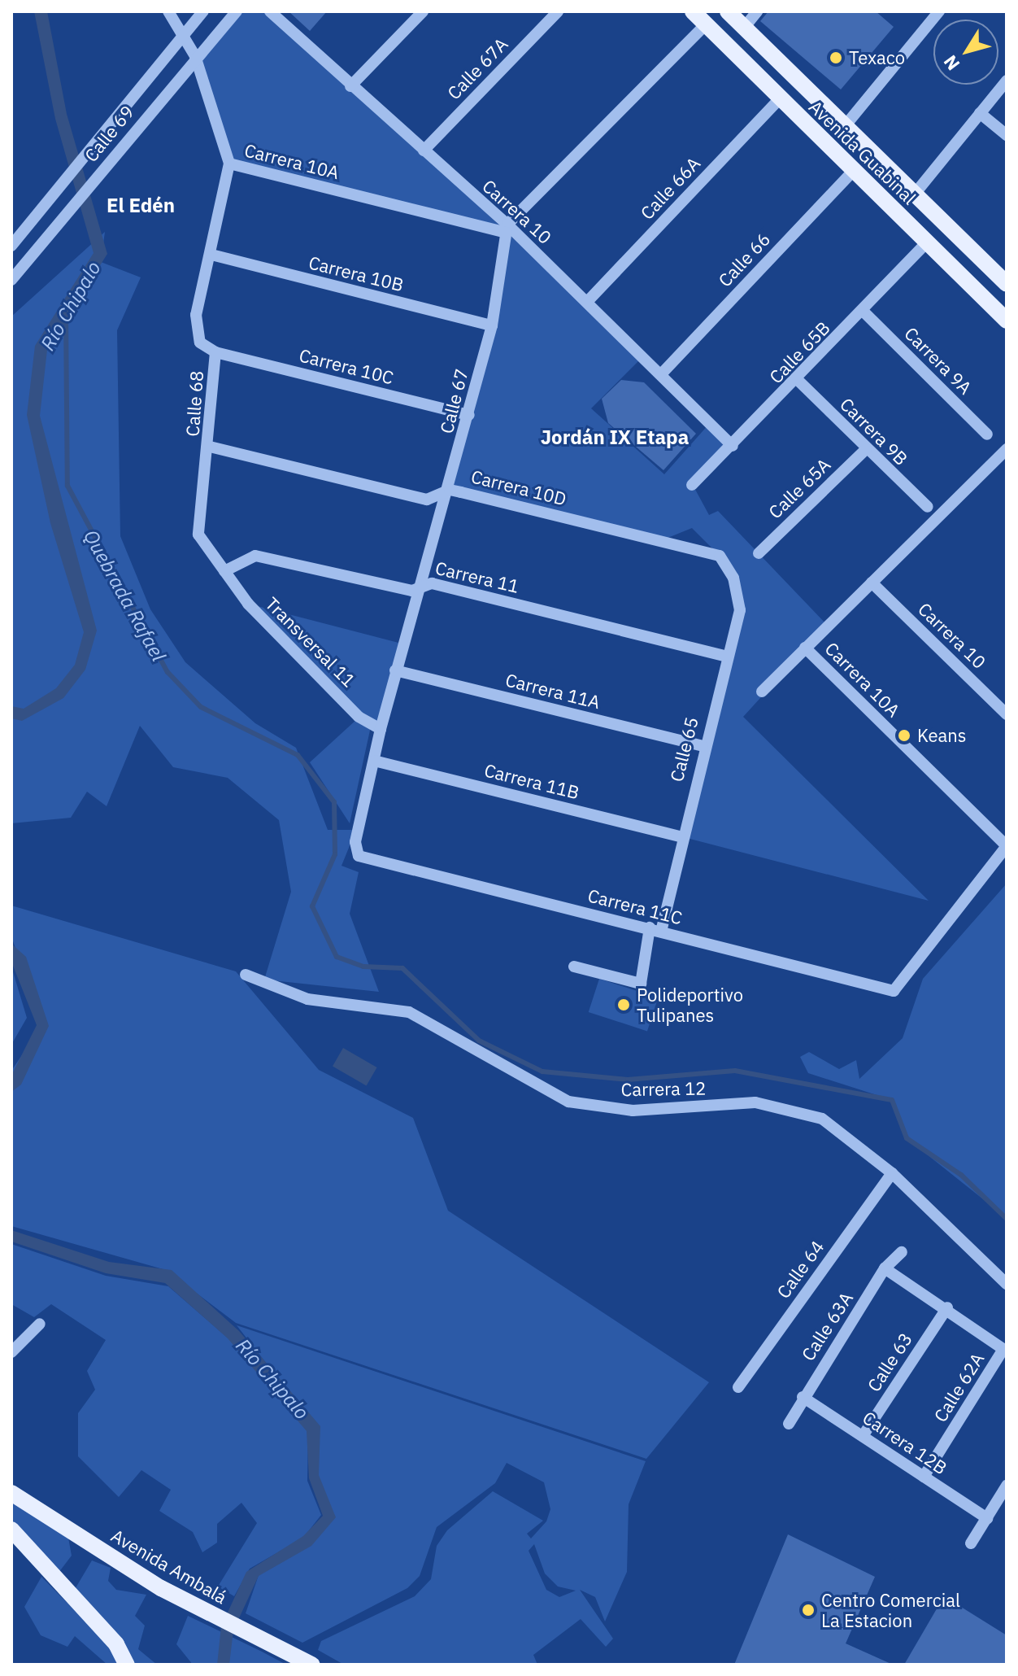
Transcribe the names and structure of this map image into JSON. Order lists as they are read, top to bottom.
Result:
{
  "streets": {
    "main road": ["Avenida Guabinal", "Avenida Ambalá"],
    "street": [
      "Calle 67A",
      "Calle 69",
      "Carrera 10A",
      "Calle 66A",
      "Carrera 10",
      "Calle 66",
      "Carrera 10B",
      "Calle 65B",
      "Carrera 9A",
      "Carrera 10C",
      "Calle 67",
      "Calle 68",
      "Carrera 9B",
      "Carrera 10D",
      "Calle 65A",
      "Carrera 11",
      "Transversal 11",
      "Carrera 11A",
      "Calle 65",
      "Carrera 11B",
      "Carrera 11C",
      "Carrera 12",
      "Calle 64",
      "Calle 63A",
      "Calle 63",
      "Calle 62A",
      "Carrera 12B"
    ]
  },
  "crossings": [
    ["Calle 67A", "Carrera 10"],
    ["Calle 69", "Carrera 10A"],
    ["Avenida Guabinal", "Calle 66A"],
    ["Avenida Guabinal", "Calle 66"],
    ["Avenida Guabinal", "Calle 65B"],
    ["Carrera 10A", "Carrera 10"],
    ["Carrera 10A", "Calle 67"],
    ["Carrera 10A", "Calle 68"],
    ["Carrera 10A", "Carrera 11C"],
    ["Calle 66A", "Carrera 10"],
    ["Carrera 10", "Calle 66"],
    ["Carrera 10", "Calle 65B"],
    ["Carrera 10", "Calle 67"],
    ["Carrera 10B", "Calle 67"],
    ["Carrera 10B", "Calle 68"],
    ["Calle 65B", "Carrera 9A"],
    ["Calle 65B", "Carrera 9B"],
    ["Carrera 10C", "Calle 67"],
    ["Carrera 10C", "Calle 68"],
    ["Calle 67", "Carrera 10D"],
    ["Calle 67", "Carrera 11"],
    ["Calle 67", "Transversal 11"],
    ["Calle 67", "Carrera 11A"],
    ["Calle 67", "Carrera 11B"],
    ["Calle 67", "Carrera 11C"],
    ["Calle 68", "Carrera 10D"],
    ["Calle 68", "Carrera 11"],
    ["Calle 68", "Transversal 11"],
    ["Carrera 9B", "Calle 65A"],
    ["Carrera 10D", "Calle 65"],
    ["Carrera 11", "Transversal 11"],
    ["Carrera 11", "Calle 65"],
    ["Carrera 11A", "Calle 65"],
    ["Calle 65", "Carrera 11B"],
    ["Calle 65", "Carrera 11C"],
    ["Carrera 12", "Calle 64"],
    ["Calle 63A", "Carrera 12B"],
    ["Calle 63", "Carrera 12B"],
    ["Calle 62A", "Carrera 12B"]
  ],
  "districts": ["El Edén", "Jordán IX Etapa"],
  "water": ["Río Chipalo", "Quebrada Rafael"],
  "places": [
    "Texaco",
    "Keans",
    "Polideportivo Tulipanes",
    "Centro Comercial La Estacion"
  ],
  "north": "bottom left"
}
